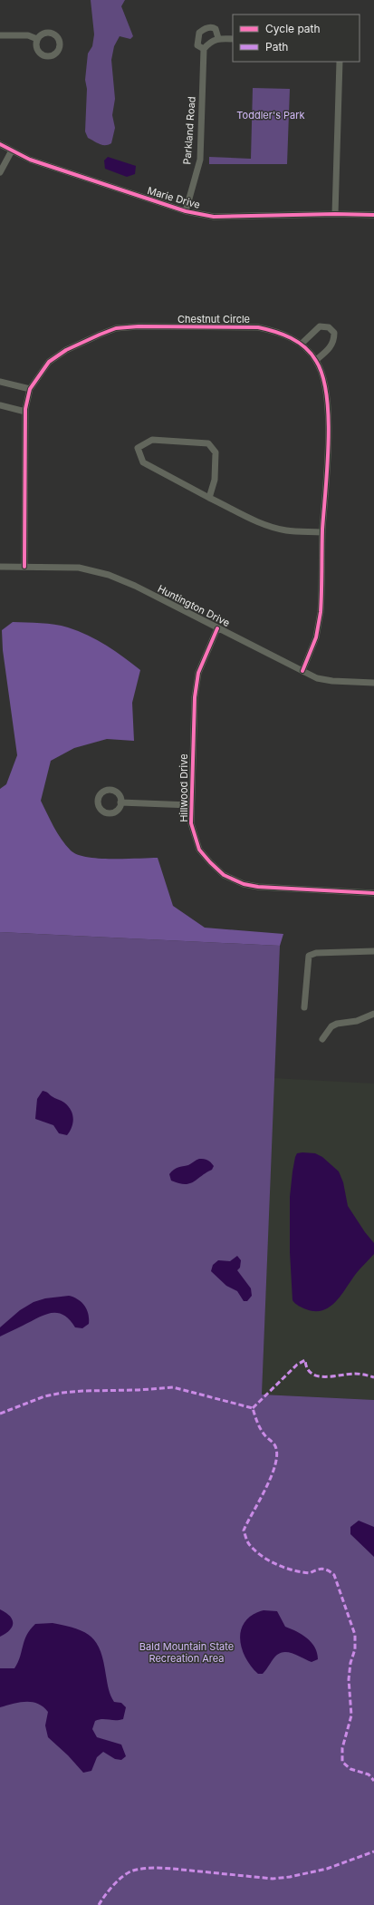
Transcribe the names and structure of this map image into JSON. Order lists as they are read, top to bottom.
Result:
{
  "streets": {
    "street": [
      "Parkland Road",
      "Marie Drive",
      "Chestnut Circle",
      "Huntington Drive",
      "Hillwood Drive"
    ]
  },
  "crossings": [
    ["Parkland Road", "Marie Drive"],
    ["Chestnut Circle", "Huntington Drive"],
    ["Huntington Drive", "Hillwood Drive"]
  ],
  "parks": ["Toddler's Park", "Bald Mountain State Recreation Area"],
  "legend": ["Cycle path", "Path"]
}
